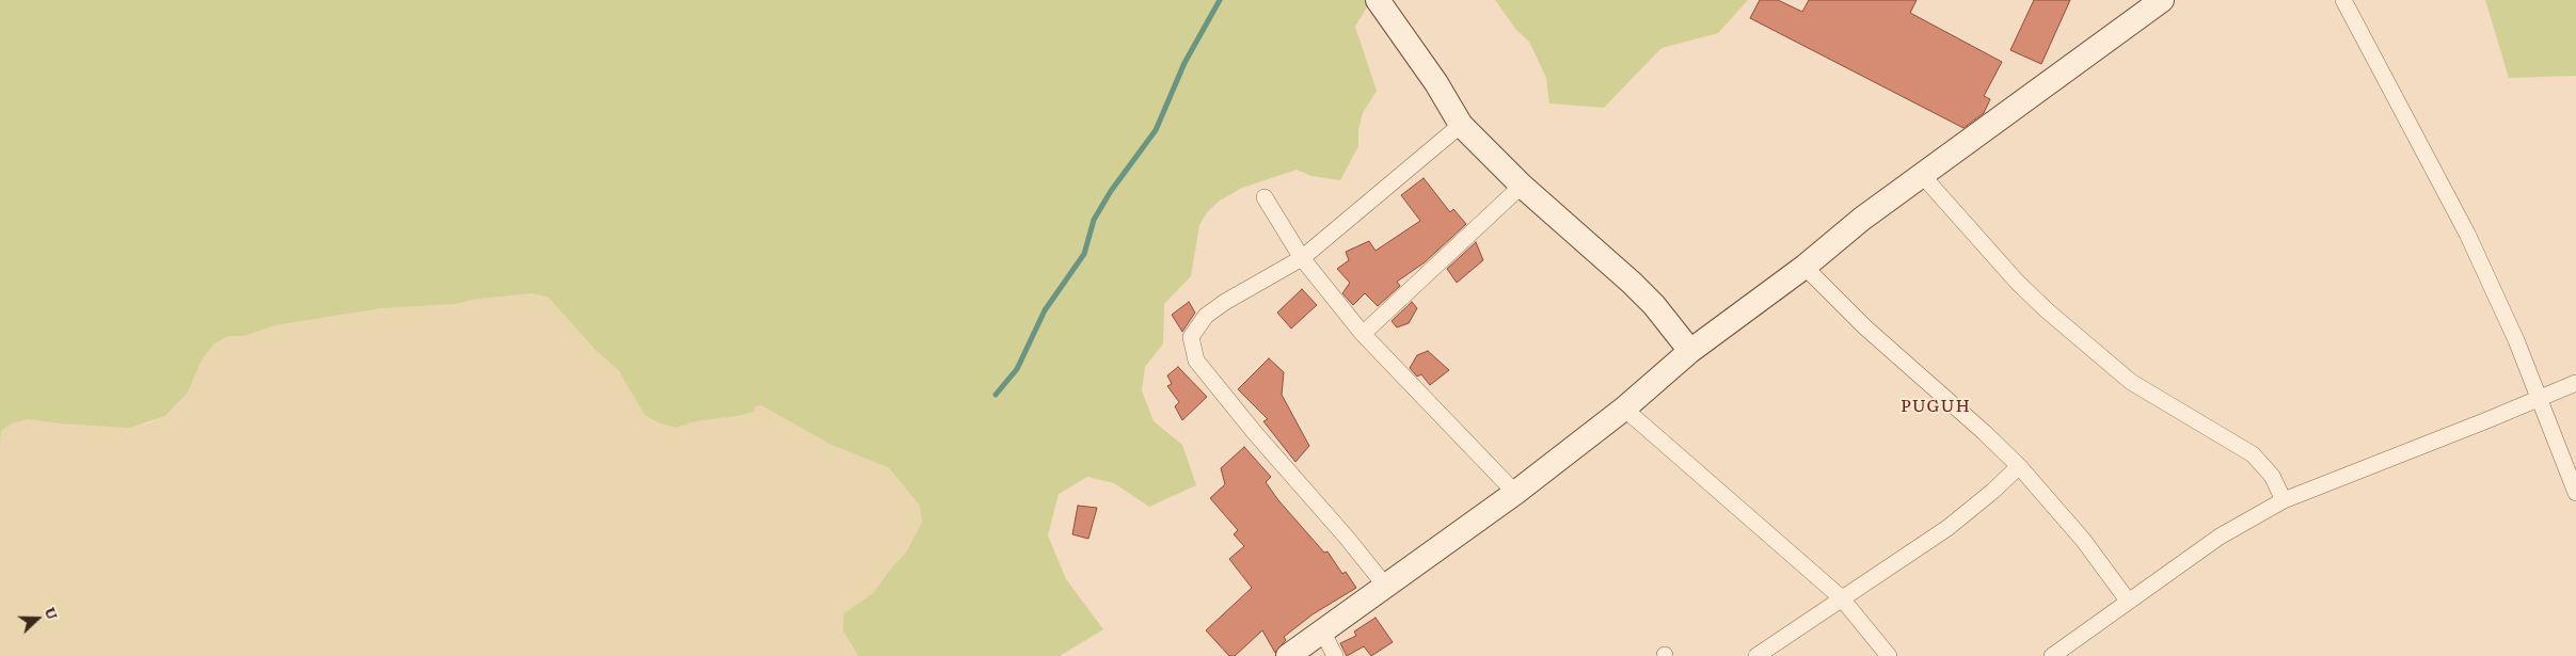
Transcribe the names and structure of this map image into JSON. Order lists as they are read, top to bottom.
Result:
{
  "districts": ["PUGUH"],
  "north": "right"
}
